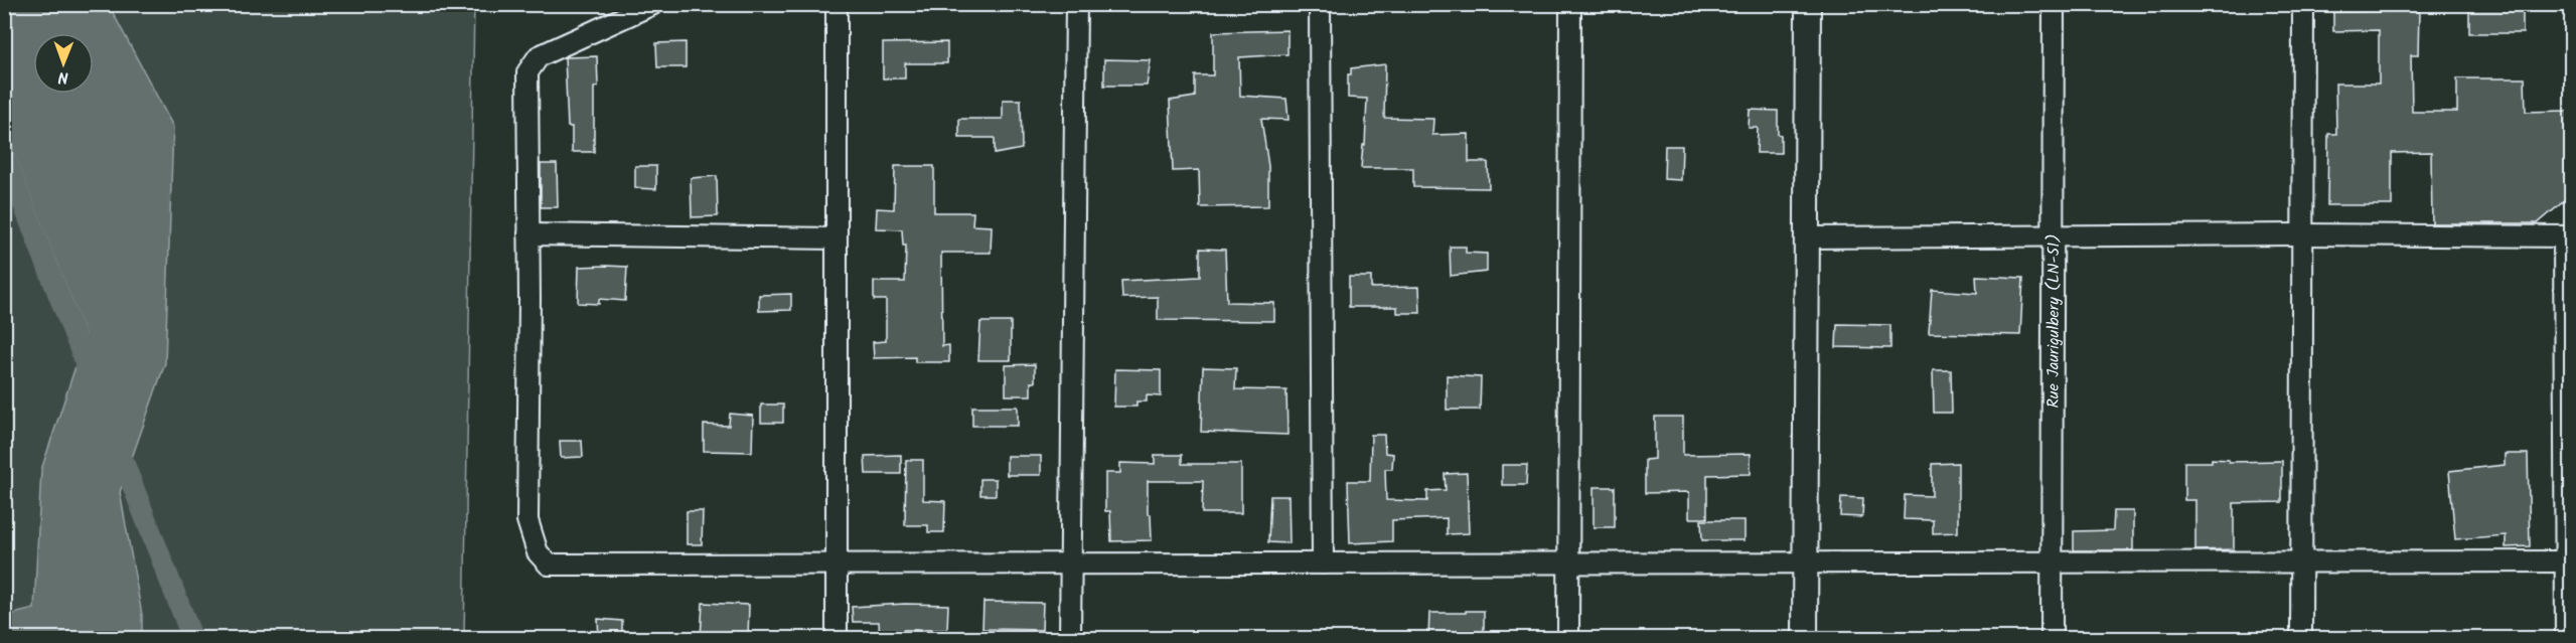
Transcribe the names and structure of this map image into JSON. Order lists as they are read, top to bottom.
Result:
{
  "streets": {
    "street": ["Rue Jaurigulbery (LN-51)"]
  },
  "north": "bottom"
}
